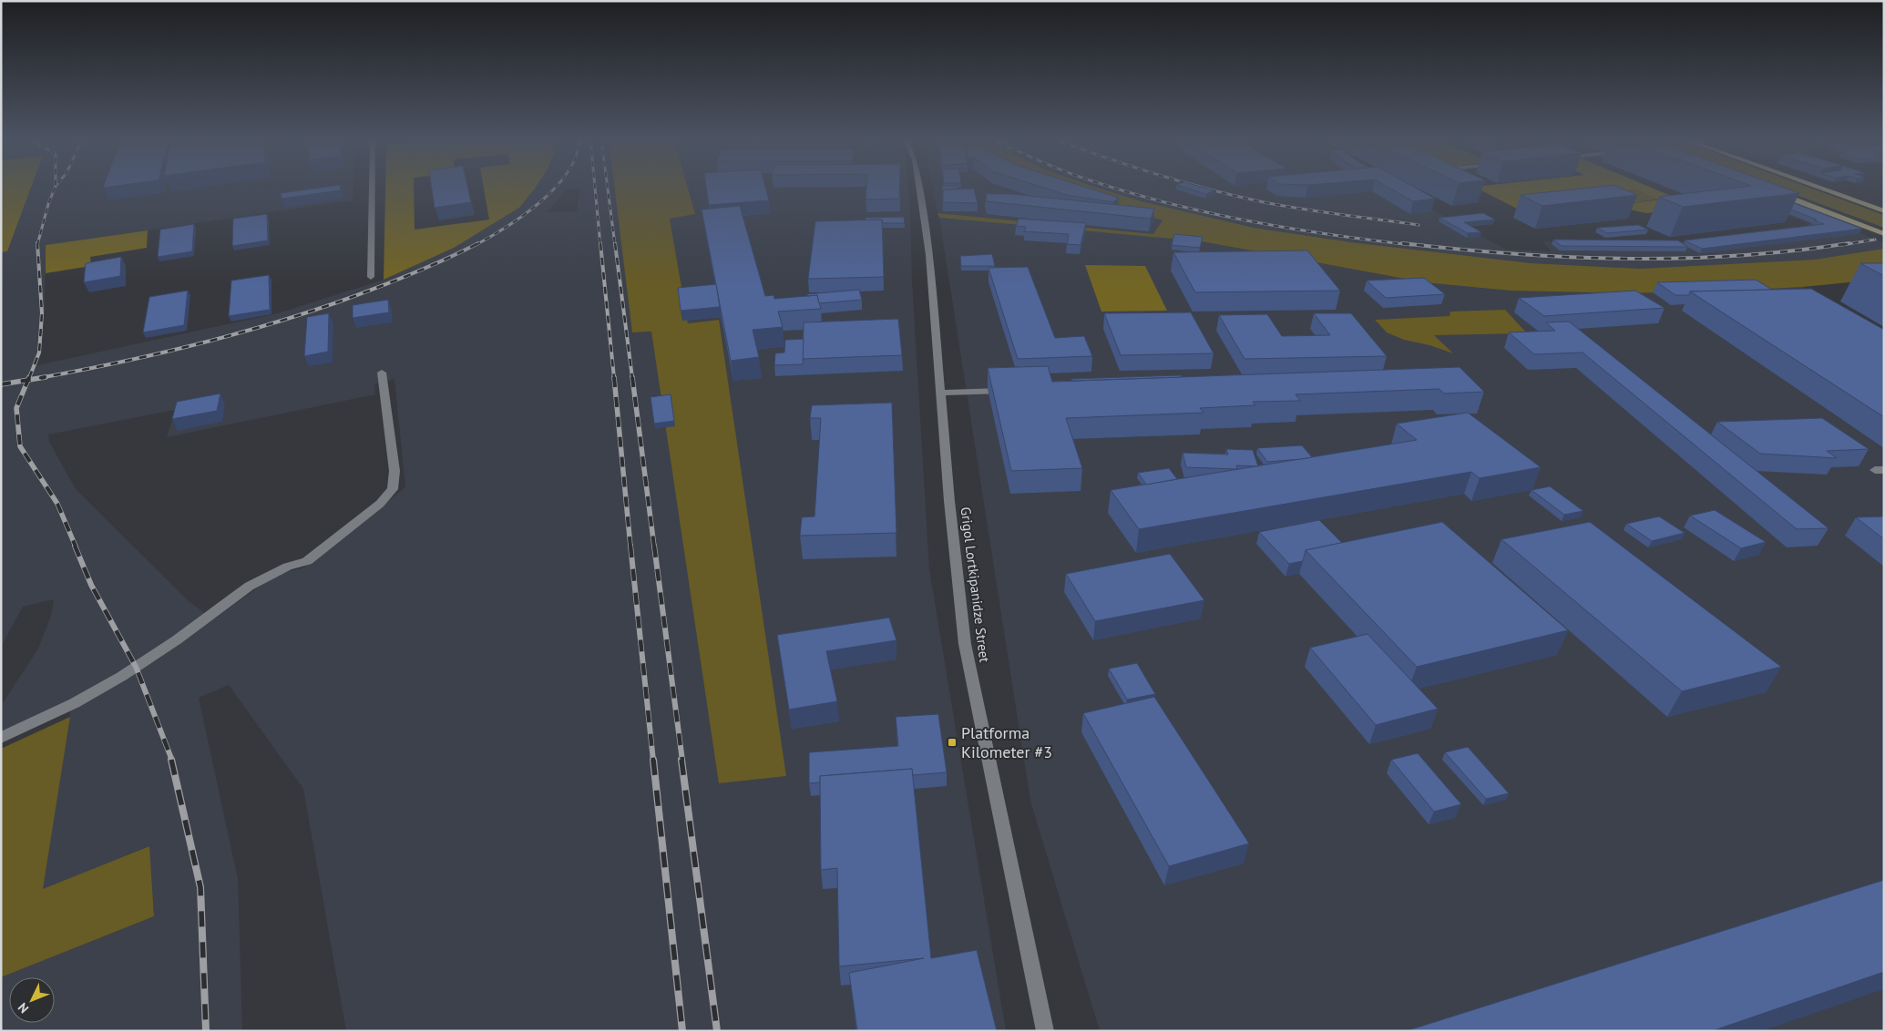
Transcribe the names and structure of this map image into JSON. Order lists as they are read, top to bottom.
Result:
{
  "streets": {
    "street": ["Grigol Lortkipanidze Street"]
  },
  "places": {
    "transit": ["Platforma Kilometer #3"]
  },
  "north": "bottom left"
}
